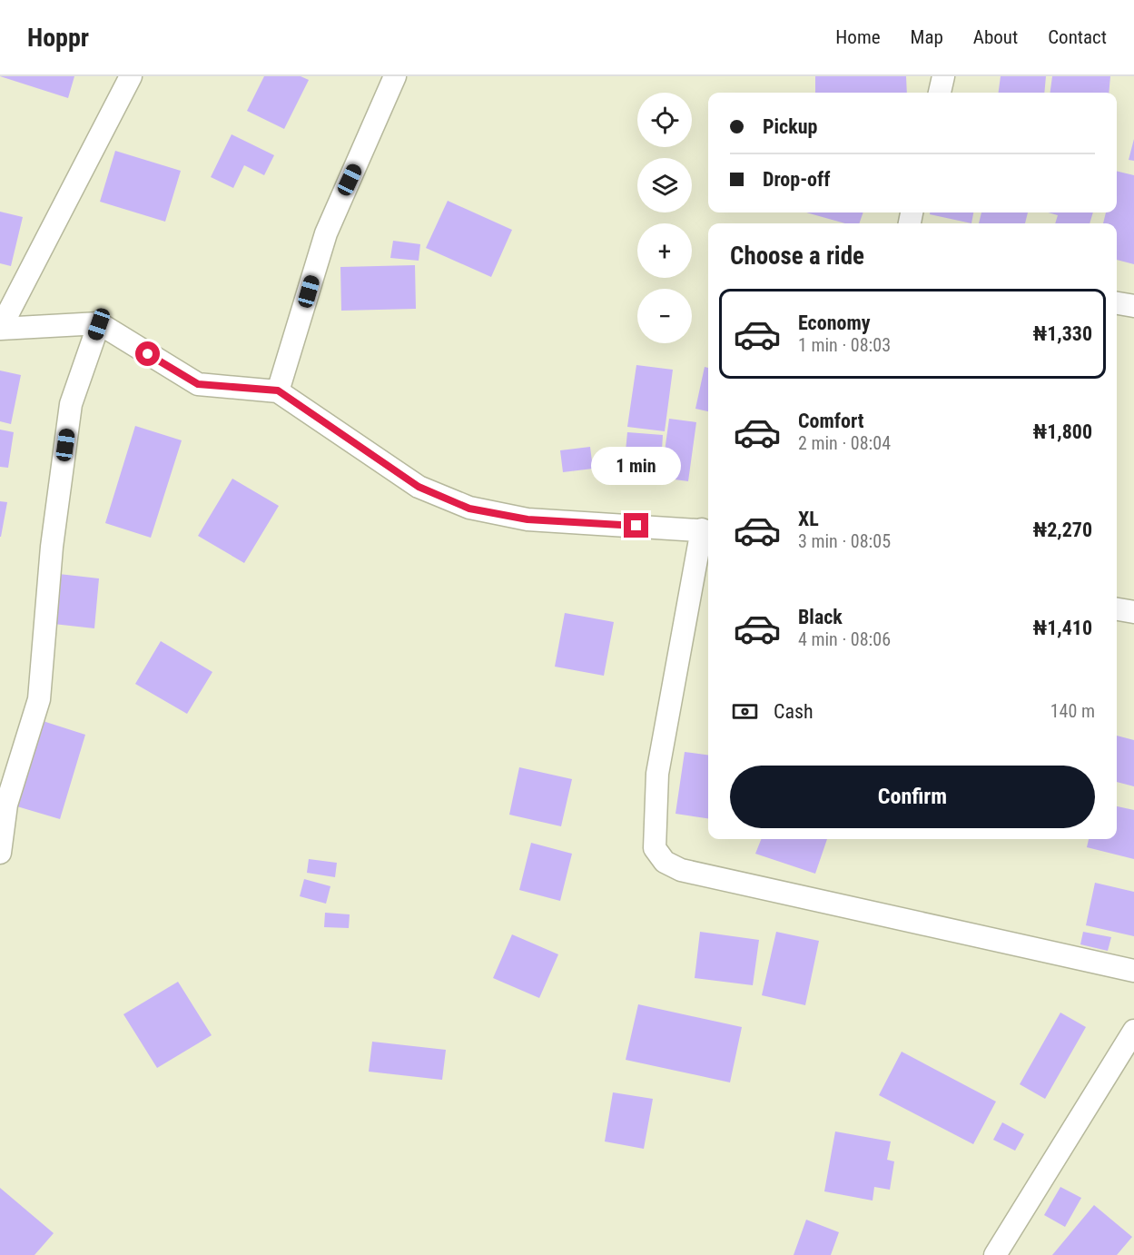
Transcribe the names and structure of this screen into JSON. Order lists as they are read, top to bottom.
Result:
{
  "page": {
    "header": "Hoppr",
    "nav": [
      "Home",
      "Map",
      "About",
      "Contact"
    ],
    "map_buttons": ["+", "−"],
    "banner": ["Pickup", "Drop-off"],
    "heading": "Choose a ride",
    "list": [
      {
        "name": "Economy",
        "note": "1 min · 08:03",
        "value": "₦1,330"
      },
      {
        "name": "Comfort",
        "note": "2 min · 08:04",
        "value": "₦1,800"
      },
      {
        "name": "XL",
        "note": "3 min · 08:05",
        "value": "₦2,270"
      },
      {
        "name": "Black",
        "note": "4 min · 08:06",
        "value": "₦1,410"
      }
    ],
    "bubble": "1 min",
    "pay": ["Cash", "140 m"],
    "buttons": "Confirm"
  }
}
